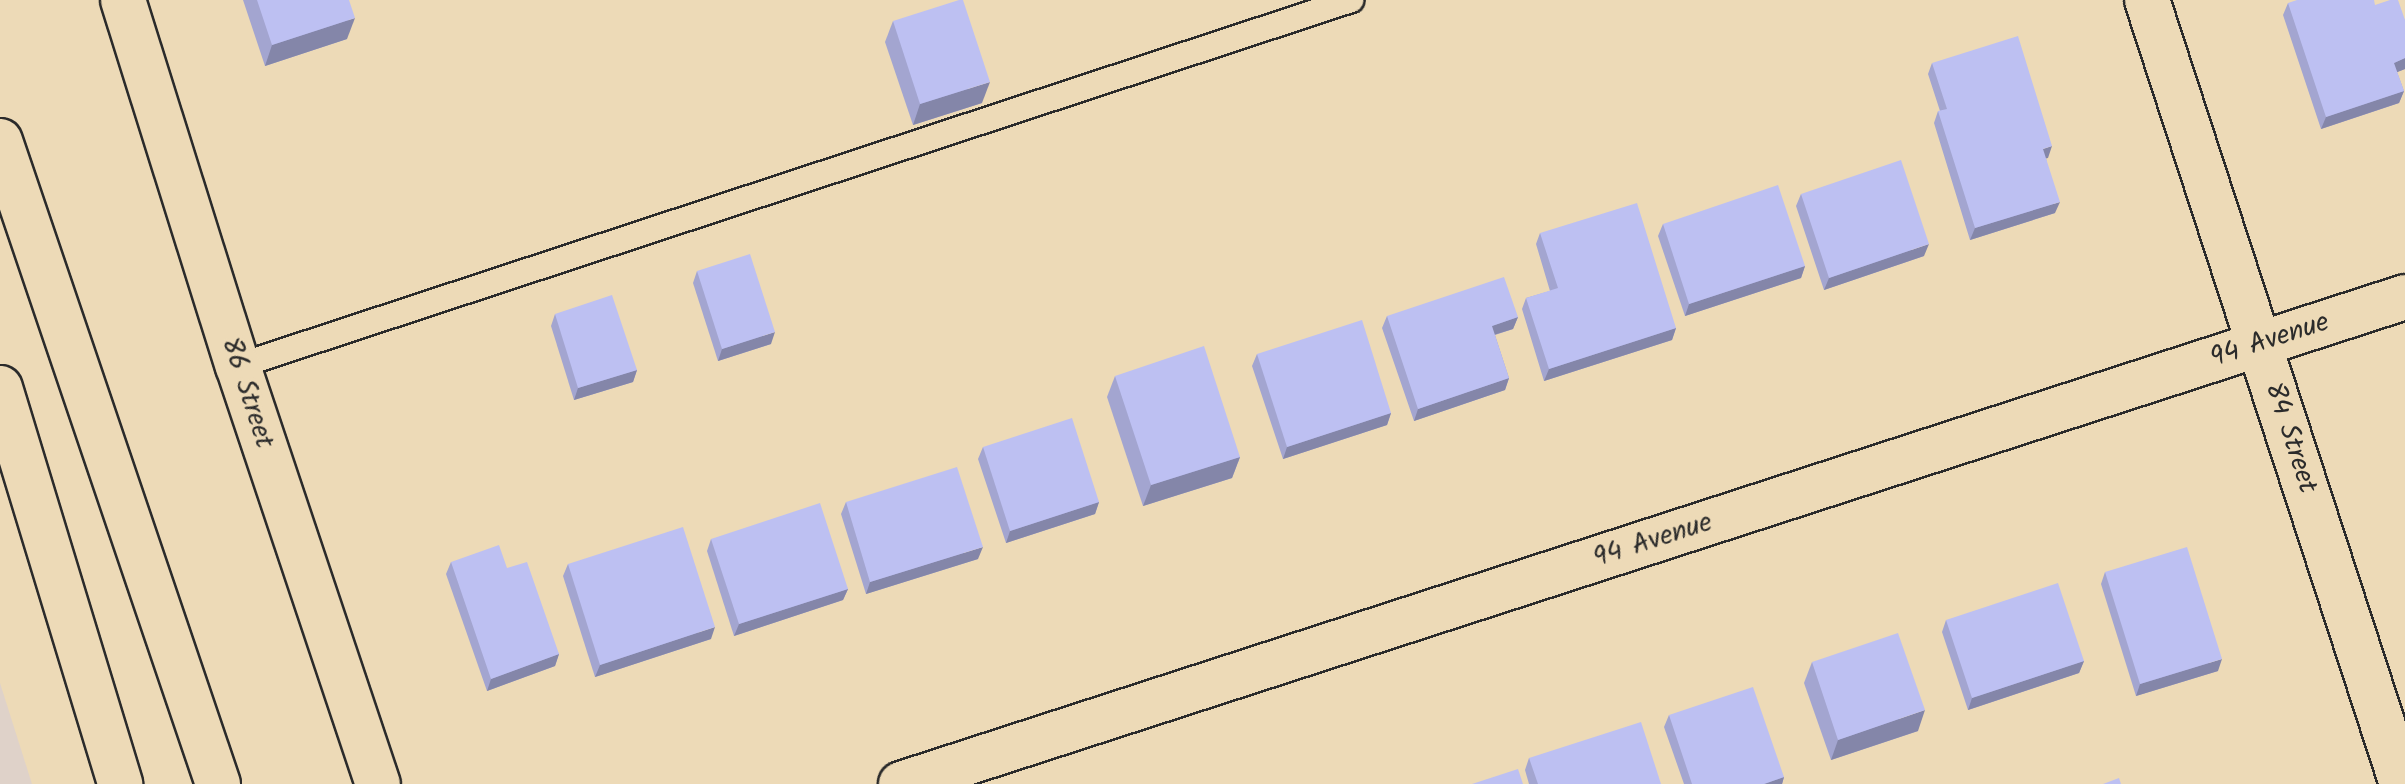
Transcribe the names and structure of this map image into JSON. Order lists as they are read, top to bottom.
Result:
{
  "streets": {
    "street": ["94 Avenue", "86 Street", "84 Street"]
  },
  "crossings": [
    ["94 Avenue", "84 Street"]
  ]
}
